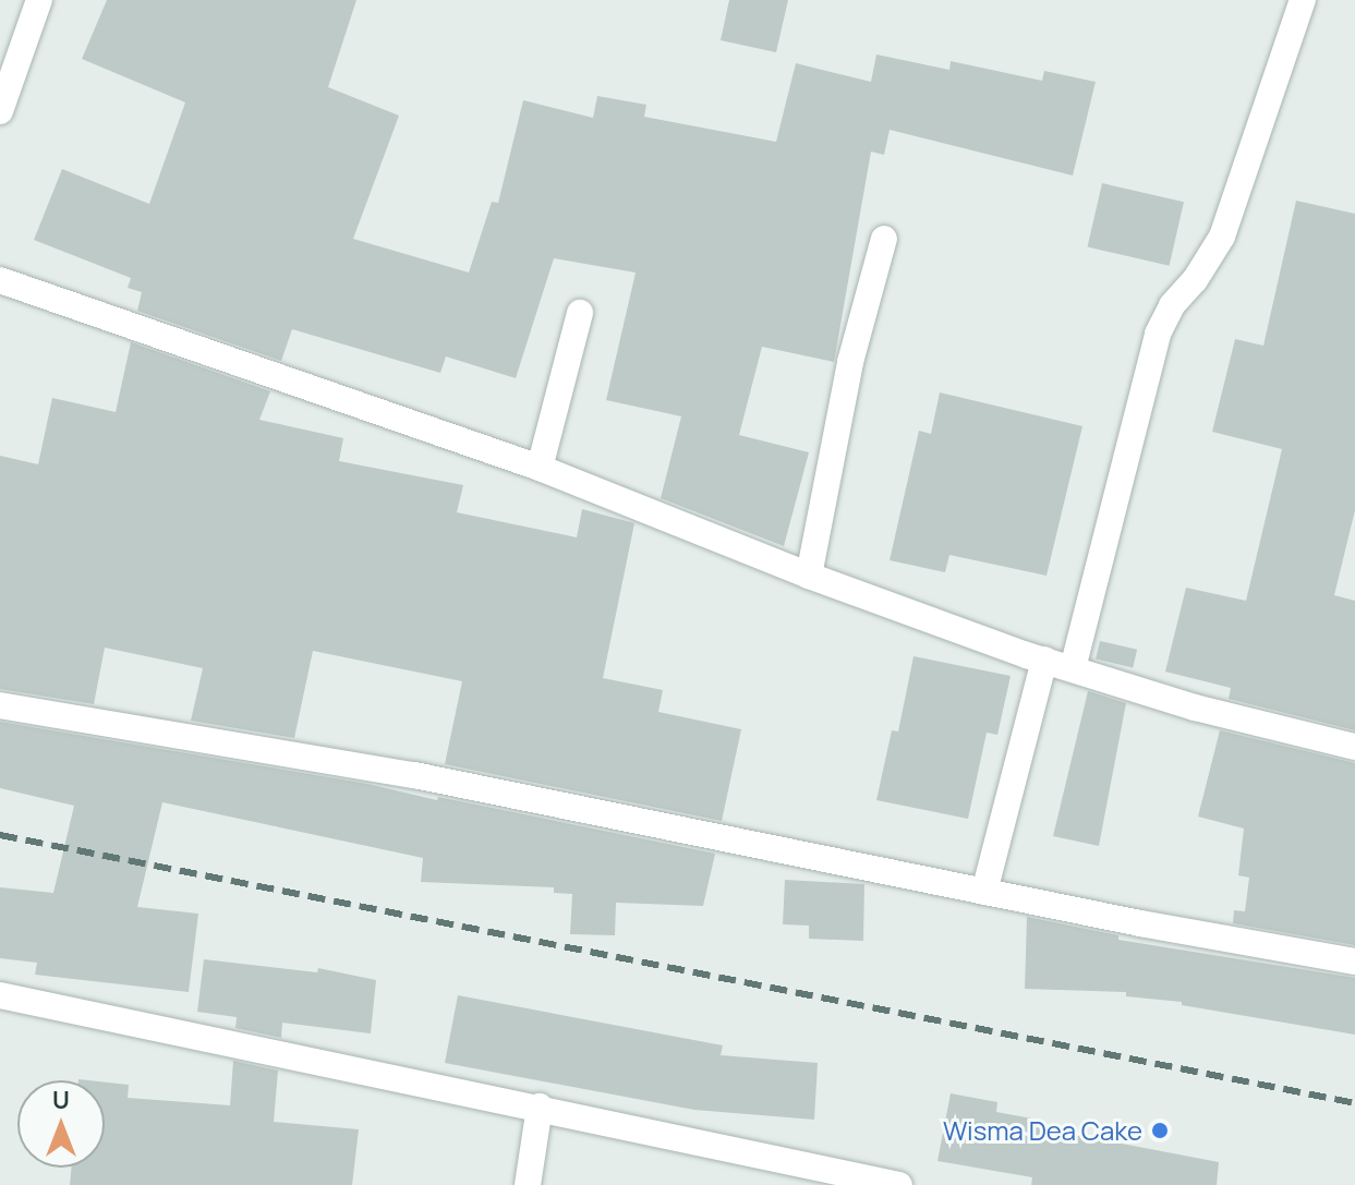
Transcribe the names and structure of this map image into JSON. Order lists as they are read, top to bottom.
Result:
{
  "places": ["Wisma Dea Cake"],
  "north": "top"
}
